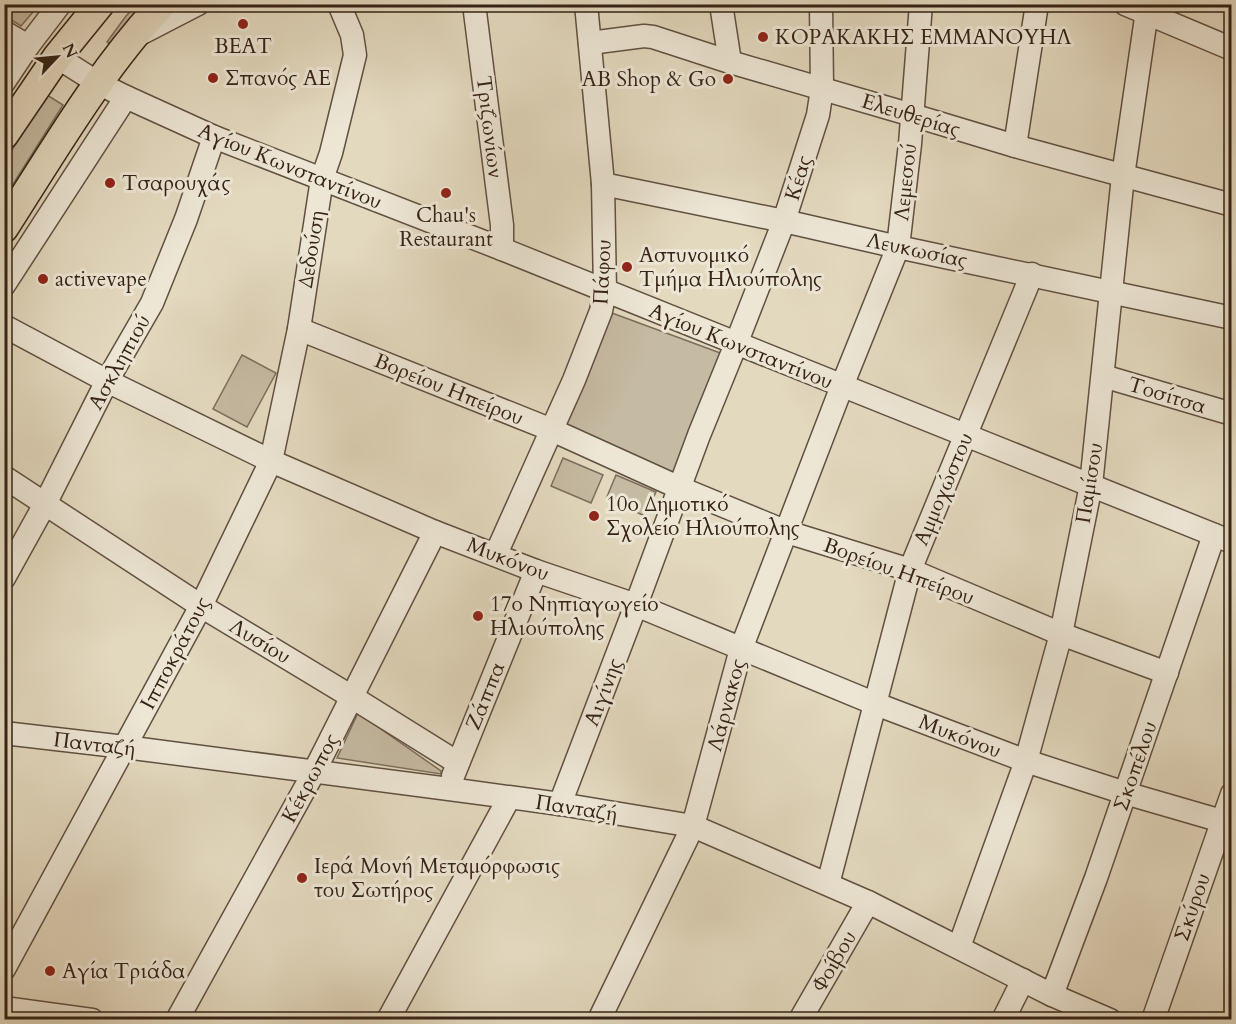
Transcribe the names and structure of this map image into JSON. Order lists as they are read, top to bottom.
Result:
{
  "streets": {
    "street": [
      "Ελευθερίας",
      "Τριζωνίων",
      "Αγίου Κωνσταντίνου",
      "Κέας",
      "Λεμεσού",
      "Δεδούση",
      "Λευκωσίας",
      "Πάφου",
      "Ασκληπιού",
      "Βορείου Ηπείρου",
      "Τοσίτσα",
      "Παμίσου",
      "Αμμοχώστου",
      "Μυκόνου",
      "Λυσίου",
      "Ιπποκράτους",
      "Αιγίνης",
      "Ζάππα",
      "Λάρνακος",
      "Πανταζή",
      "Σκοπέλου",
      "Κέκρωπος",
      "Σκύρου",
      "Φοίβου"
    ]
  },
  "crossings": [
    ["Ελευθερίας", "Κέας"],
    ["Ελευθερίας", "Λεμεσού"],
    ["Ελευθερίας", "Πάφου"],
    ["Ελευθερίας", "Παμίσου"],
    ["Τριζωνίων", "Αγίου Κωνσταντίνου"],
    ["Αγίου Κωνσταντίνου", "Κέας"],
    ["Αγίου Κωνσταντίνου", "Λεμεσού"],
    ["Αγίου Κωνσταντίνου", "Δεδούση"],
    ["Αγίου Κωνσταντίνου", "Πάφου"],
    ["Αγίου Κωνσταντίνου", "Ασκληπιού"],
    ["Αγίου Κωνσταντίνου", "Παμίσου"],
    ["Αγίου Κωνσταντίνου", "Αμμοχώστου"],
    ["Αγίου Κωνσταντίνου", "Αιγίνης"],
    ["Αγίου Κωνσταντίνου", "Λάρνακος"],
    ["Αγίου Κωνσταντίνου", "Σκοπέλου"],
    ["Κέας", "Λευκωσίας"],
    ["Κέας", "Αιγίνης"],
    ["Λεμεσού", "Λευκωσίας"],
    ["Λεμεσού", "Λάρνακος"],
    ["Δεδούση", "Βορείου Ηπείρου"],
    ["Δεδούση", "Μυκόνου"],
    ["Δεδούση", "Ιπποκράτους"],
    ["Λευκωσίας", "Πάφου"],
    ["Λευκωσίας", "Παμίσου"],
    ["Λευκωσίας", "Αμμοχώστου"],
    ["Πάφου", "Βορείου Ηπείρου"],
    ["Πάφου", "Μυκόνου"],
    ["Ασκληπιού", "Μυκόνου"],
    ["Ασκληπιού", "Λυσίου"],
    ["Βορείου Ηπείρου", "Παμίσου"],
    ["Βορείου Ηπείρου", "Αμμοχώστου"],
    ["Βορείου Ηπείρου", "Αιγίνης"],
    ["Βορείου Ηπείρου", "Λάρνακος"],
    ["Βορείου Ηπείρου", "Σκοπέλου"],
    ["Τοσίτσα", "Παμίσου"],
    ["Παμίσου", "Μυκόνου"],
    ["Παμίσου", "Πανταζή"],
    ["Αμμοχώστου", "Μυκόνου"],
    ["Αμμοχώστου", "Πανταζή"],
    ["Μυκόνου", "Ιπποκράτους"],
    ["Μυκόνου", "Αιγίνης"],
    ["Μυκόνου", "Ζάππα"],
    ["Μυκόνου", "Λάρνακος"],
    ["Μυκόνου", "Σκοπέλου"],
    ["Μυκόνου", "Κέκρωπος"],
    ["Μυκόνου", "Σκύρου"],
    ["Λυσίου", "Ιπποκράτους"],
    ["Λυσίου", "Ζάππα"],
    ["Λυσίου", "Κέκρωπος"],
    ["Ιπποκράτους", "Πανταζή"],
    ["Αιγίνης", "Πανταζή"],
    ["Ζάππα", "Πανταζή"],
    ["Λάρνακος", "Πανταζή"],
    ["Πανταζή", "Σκοπέλου"],
    ["Πανταζή", "Κέκρωπος"],
    ["Πανταζή", "Φοίβου"]
  ],
  "places": [
    "ΒΕΑΤ",
    "ΚΟΡΑΚΑΚΗΣ ΕΜΜΑΝΟΥΗΛ",
    "Σπανός ΑΕ",
    "ΑΒ Shop & Go",
    "Τσαρουχάς",
    "Chau's Restaurant",
    "Αστυνομικό Τμήμα Ηλιούπολης",
    "activevape",
    "10ο Δημοτικό Σχολείο Ηλιούπολης",
    "17ο Νηπιαγωγείο Ηλιούπολης",
    "Ιερά Μονή Μεταμόρφωσις του Σωτήρος",
    "Αγία Τριάδα"
  ],
  "north": "top right"
}
